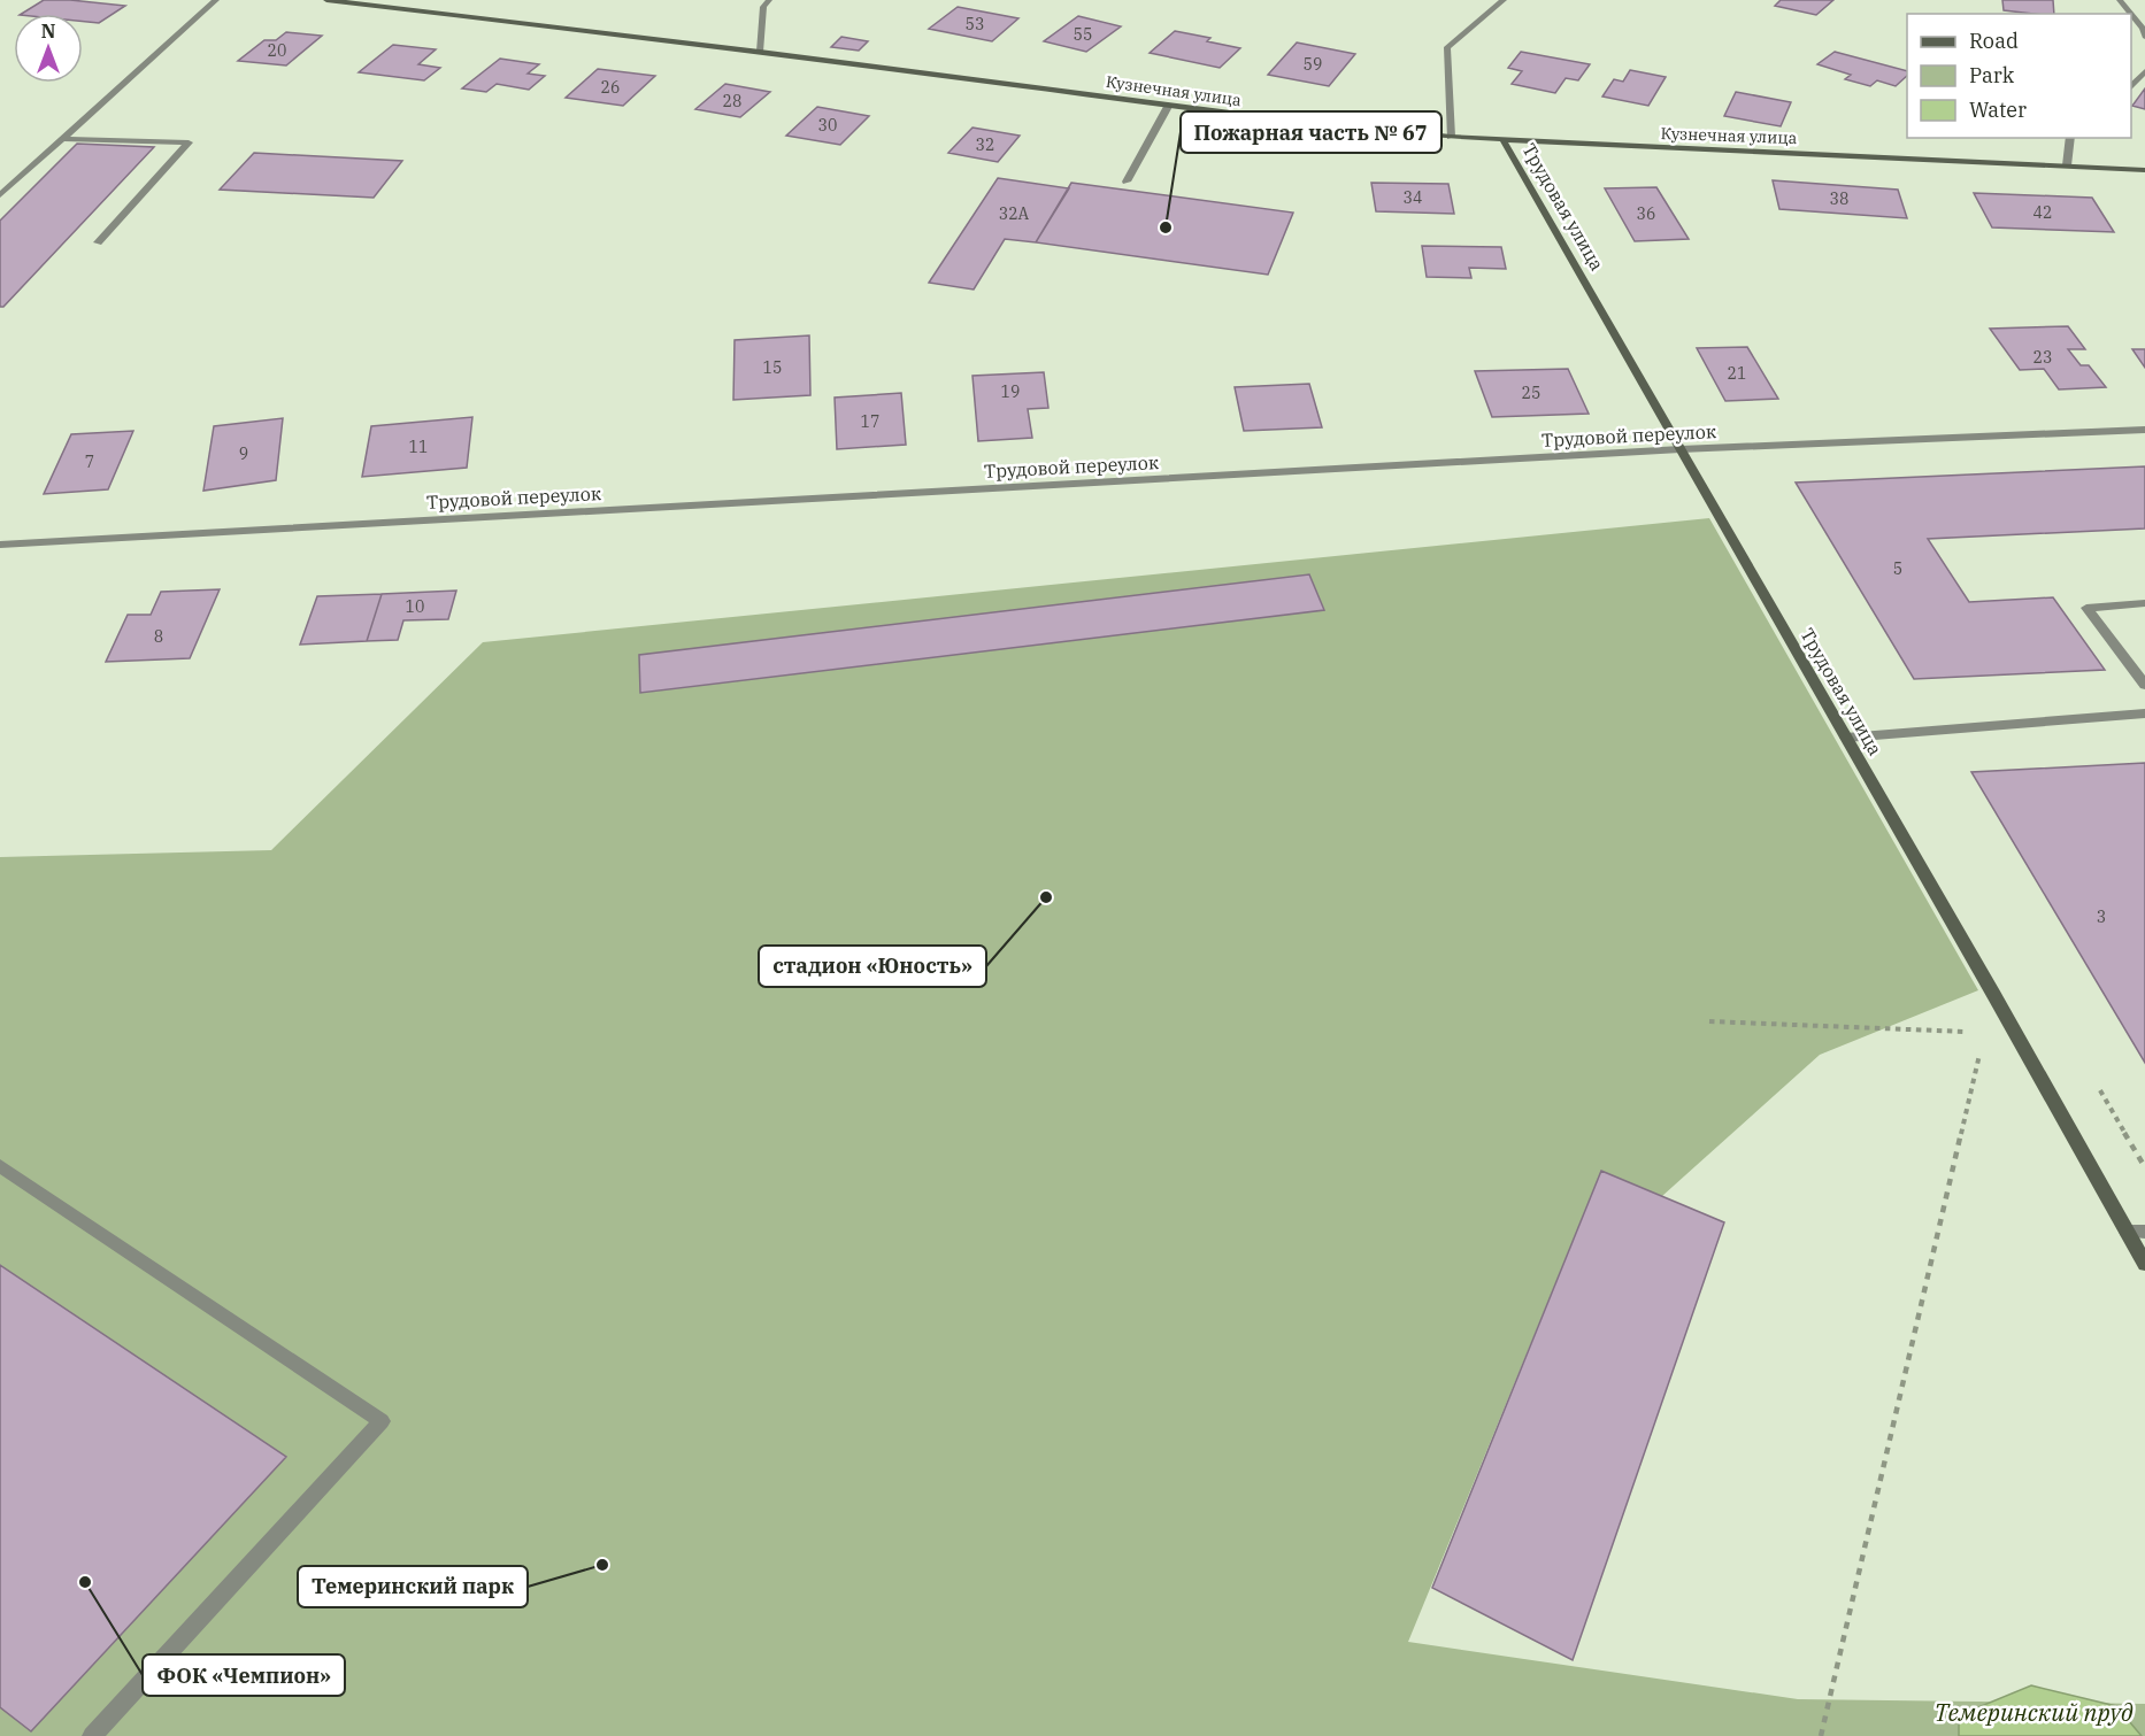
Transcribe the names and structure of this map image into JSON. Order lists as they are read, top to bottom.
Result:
{
  "streets": {
    "street": ["Кузнечная улица", "Трудовая улица", "Трудовой переулок"]
  },
  "crossings": [
    ["Кузнечная улица", "Трудовая улица"],
    ["Трудовая улица", "Трудовой переулок"]
  ],
  "water": ["Темеринский пруд"],
  "places": [
    "Пожарная часть № 67",
    "стадион «Юность»",
    "Темеринский парк",
    "ФОК «Чемпион»"
  ],
  "house_numbers": [
    "53",
    "55",
    "20",
    "59",
    "26",
    "28",
    "30",
    "32",
    "34",
    "38",
    "42",
    "32А",
    "36",
    "23",
    "15",
    "21",
    "19",
    "25",
    "17",
    "11",
    "9",
    "7",
    "5",
    "10",
    "8",
    "3"
  ],
  "legend": ["Road", "Park", "Water"],
  "north": "top"
}
